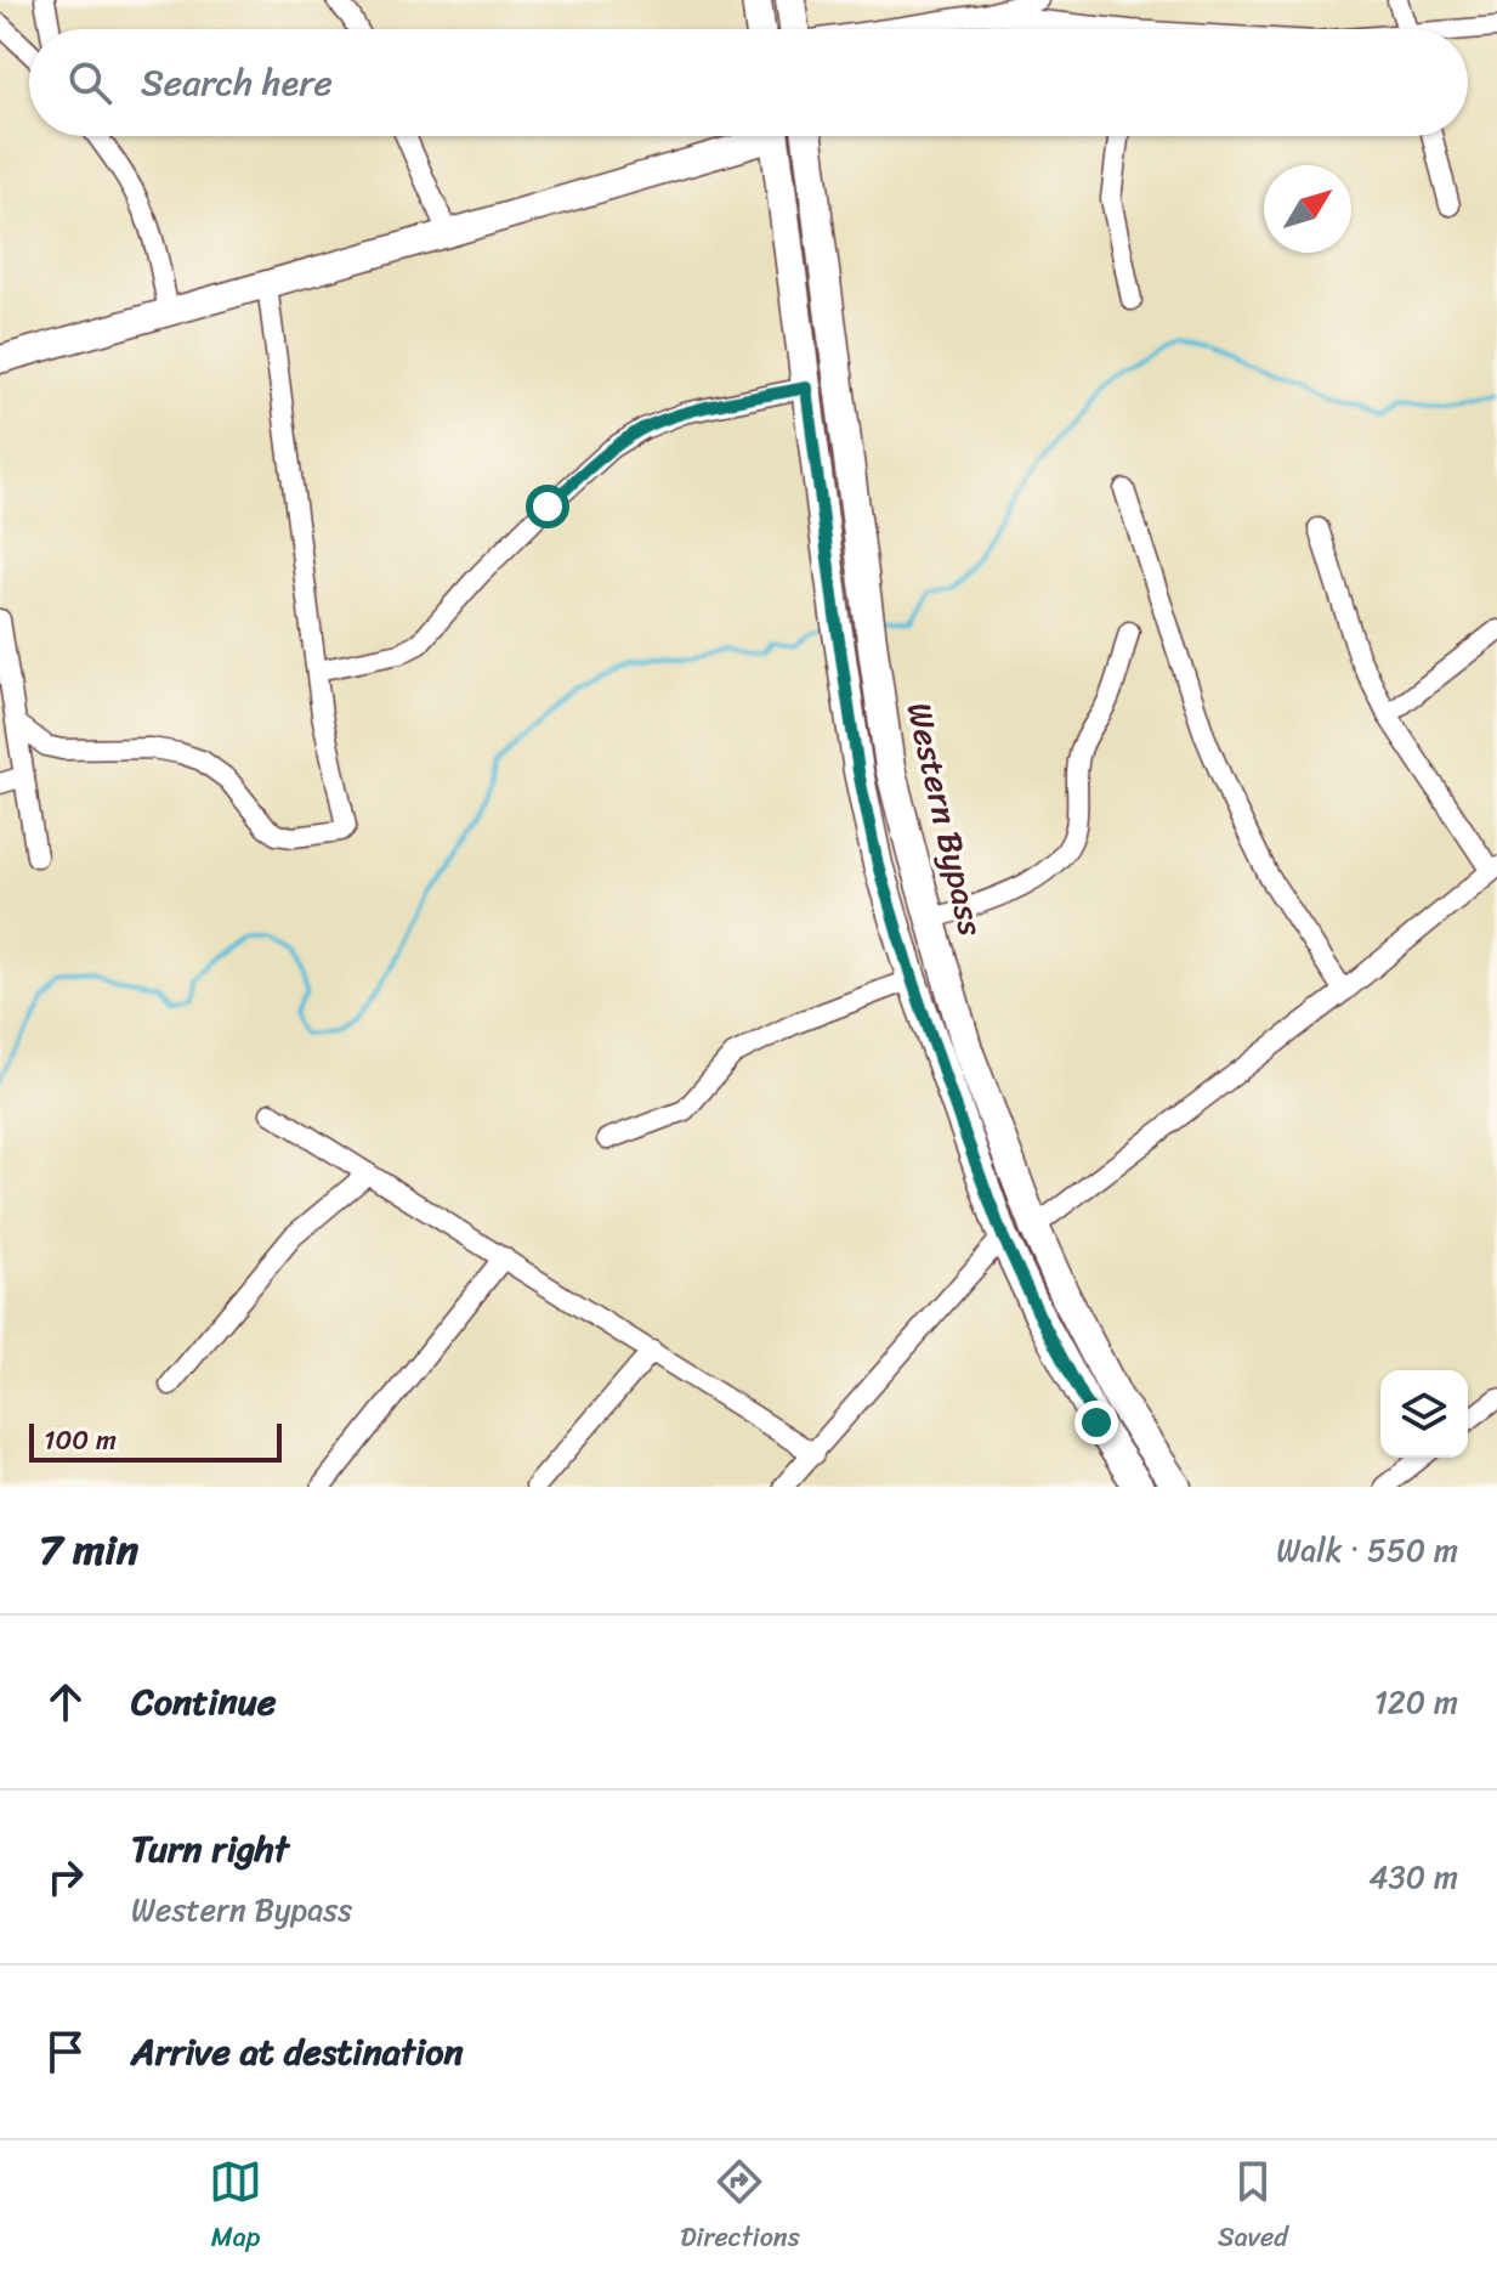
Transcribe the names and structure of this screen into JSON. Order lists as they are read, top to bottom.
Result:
{
  "streets": {
    "main road": ["Western Bypass"]
  },
  "scale_bar": "100 m",
  "north": "top right",
  "page": {
    "search": "Search here",
    "scale": "100 m",
    "heading": ["7 min", "Walk · 550 m"],
    "list": [
      ["Continue", "120 m"],
      ["Turn right", "Western Bypass", "430 m"],
      "Arrive at destination"
    ],
    "nav": ["Map", "Directions", "Saved"]
  }
}
